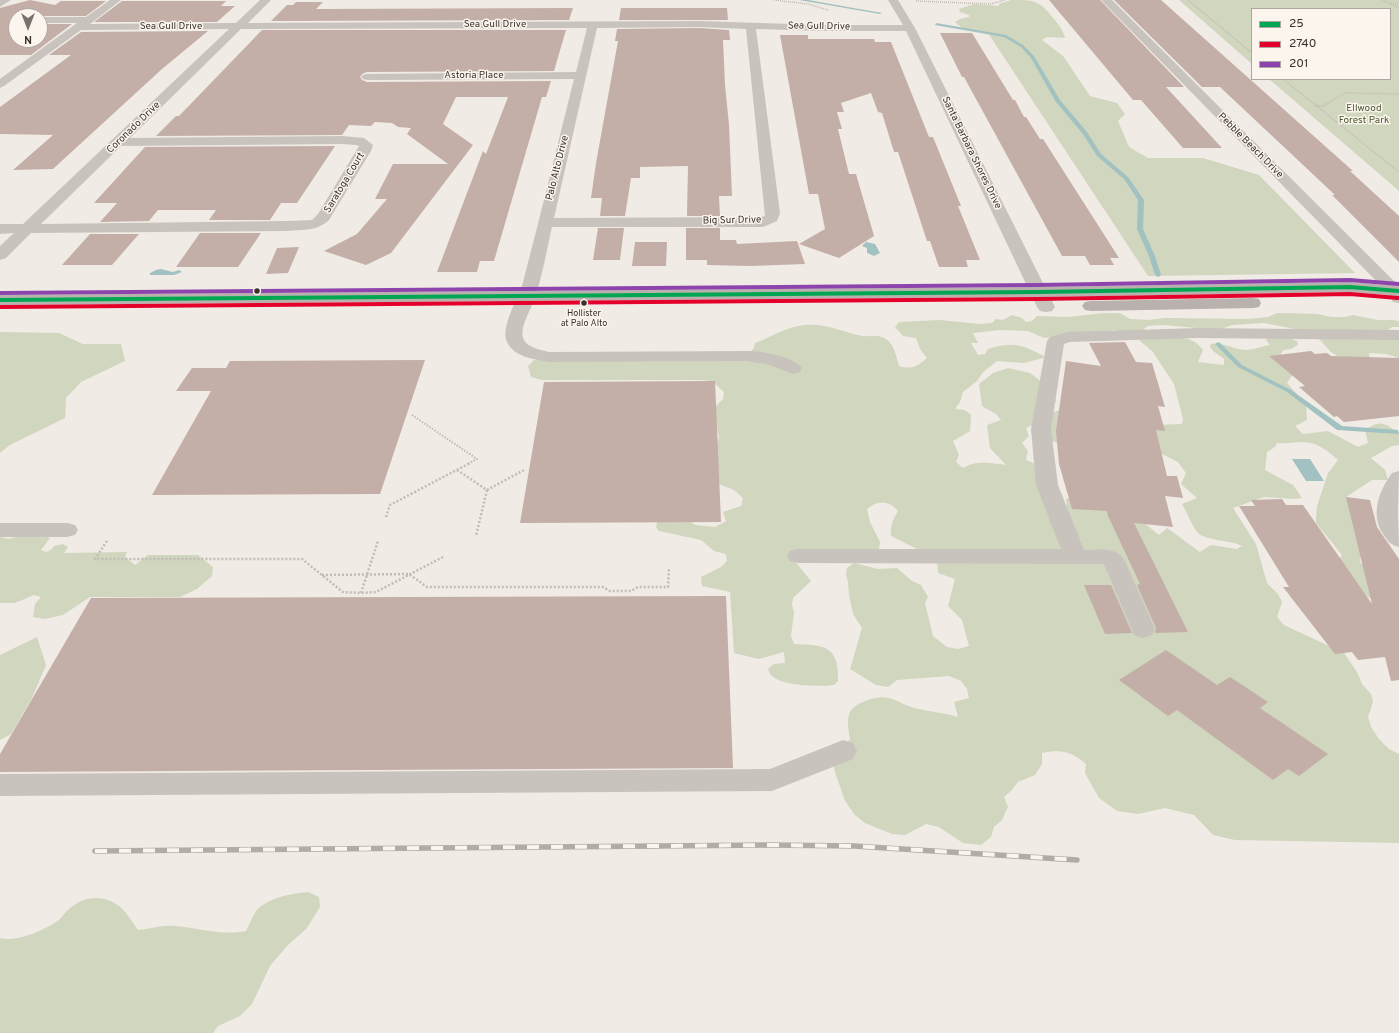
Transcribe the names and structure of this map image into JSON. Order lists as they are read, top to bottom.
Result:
{
  "streets": {
    "street": [
      "Sea Gull Drive",
      "Astoria Place",
      "Coronado Drive",
      "Pebble Beach Drive",
      "Santa Barbara Shores Drive",
      "Palo Alto Drive",
      "Saratoga Court",
      "Big Sur Drive"
    ]
  },
  "crossings": [
    ["Sea Gull Drive", "Coronado Drive"],
    ["Sea Gull Drive", "Santa Barbara Shores Drive"],
    ["Sea Gull Drive", "Palo Alto Drive"],
    ["Sea Gull Drive", "Big Sur Drive"],
    ["Astoria Place", "Palo Alto Drive"],
    ["Coronado Drive", "Saratoga Court"],
    ["Palo Alto Drive", "Big Sur Drive"]
  ],
  "parks": ["Ellwood Forest Park"],
  "places": ["Hollister at Palo Alto"],
  "lines": ["transit line 201", "transit line 25", "transit line 2740"],
  "legend": ["25", "2740", "201"],
  "north": "bottom"
}
